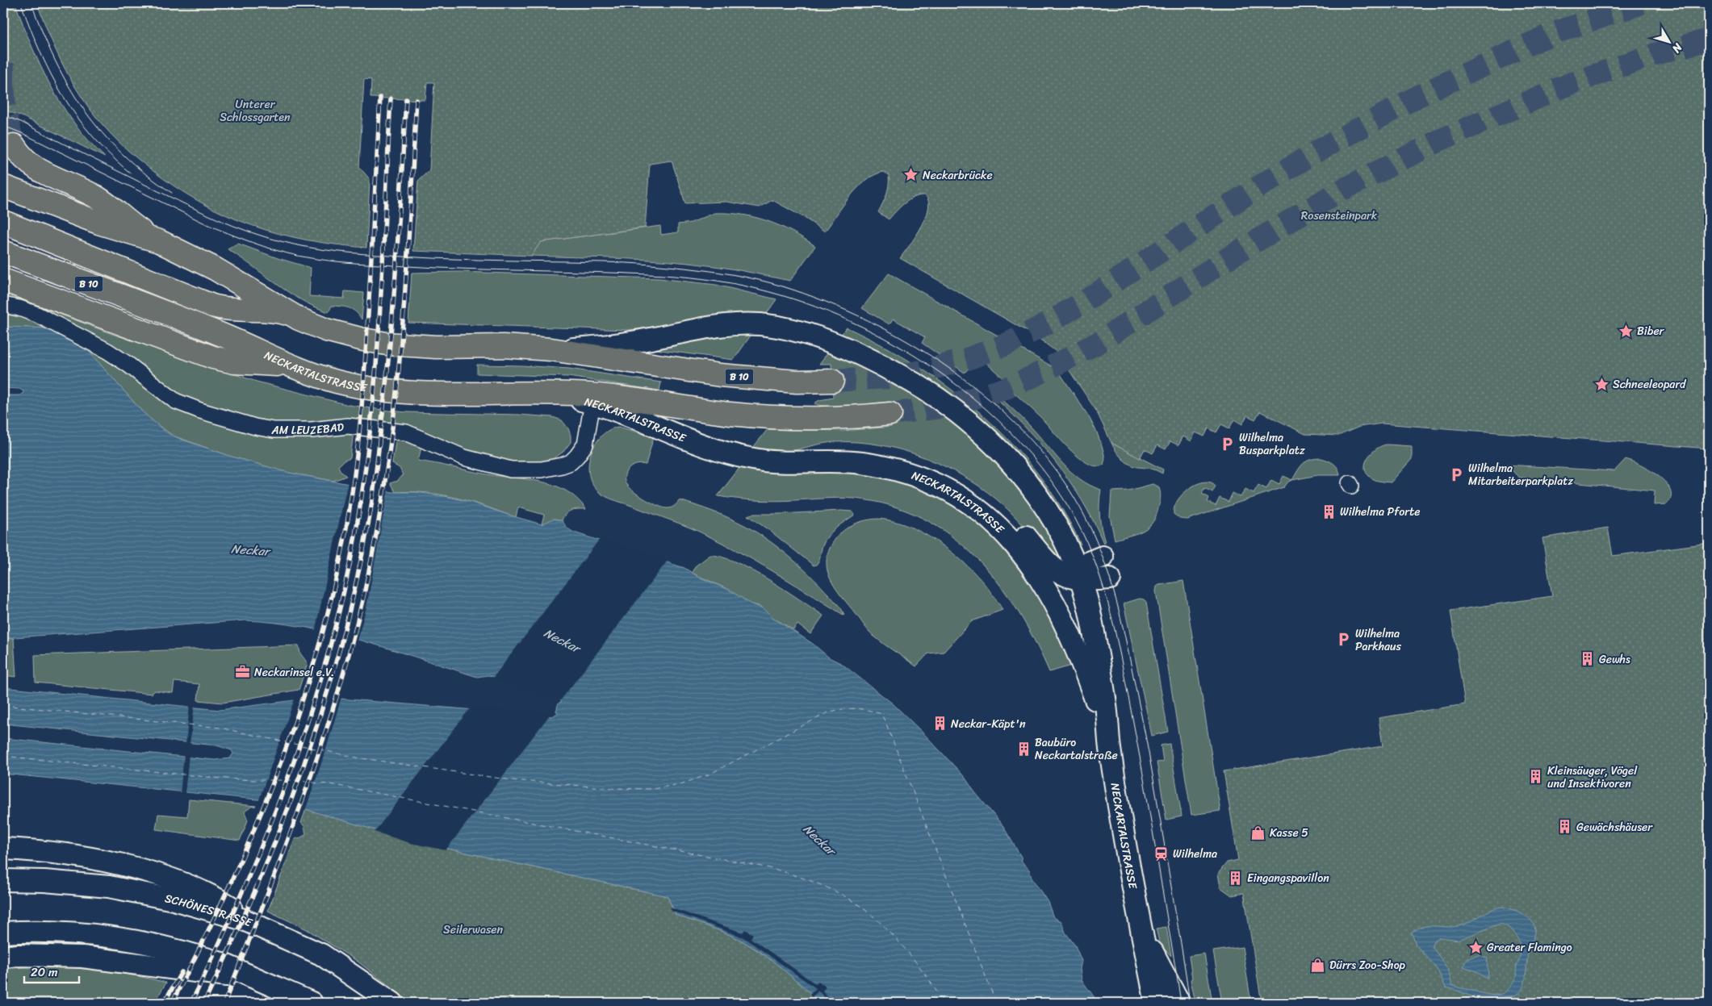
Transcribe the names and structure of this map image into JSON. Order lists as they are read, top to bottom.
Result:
{
  "streets": {
    "main road": ["B 10", "NECKARTALSTRASSE", "SCHÖNESTRASSE"],
    "street": ["AM LEUZEBAD"]
  },
  "crossings": [
    ["B 10", "NECKARTALSTRASSE"],
    ["NECKARTALSTRASSE", "AM LEUZEBAD"]
  ],
  "water": ["Neckar"],
  "parks": ["Unterer Schlossgarten", "Rosensteinpark", "Seilerwasen"],
  "places": {
    "place": [
      "Neckarbrücke",
      "Biber",
      "Schneeleopard",
      "Greater Flamingo"
    ],
    "parking": ["Wilhelma Busparkplatz", "Wilhelma Mitarbeiterparkplatz", "Wilhelma Parkhaus"],
    "building": [
      "Wilhelma Pforte",
      "Gewhs",
      "Neckar-Käpt'n",
      "Baubüro Neckartalstraße",
      "Kleinsäuger, Vögel und Insektivoren",
      "Gewächshäuser",
      "Eingangspavillon"
    ],
    "office": ["Neckarinsel e.V."],
    "shop": ["Kasse 5", "Dürrs Zoo-Shop"],
    "station": ["Wilhelma"]
  },
  "scale_bar": "20 m",
  "north": "bottom right"
}
